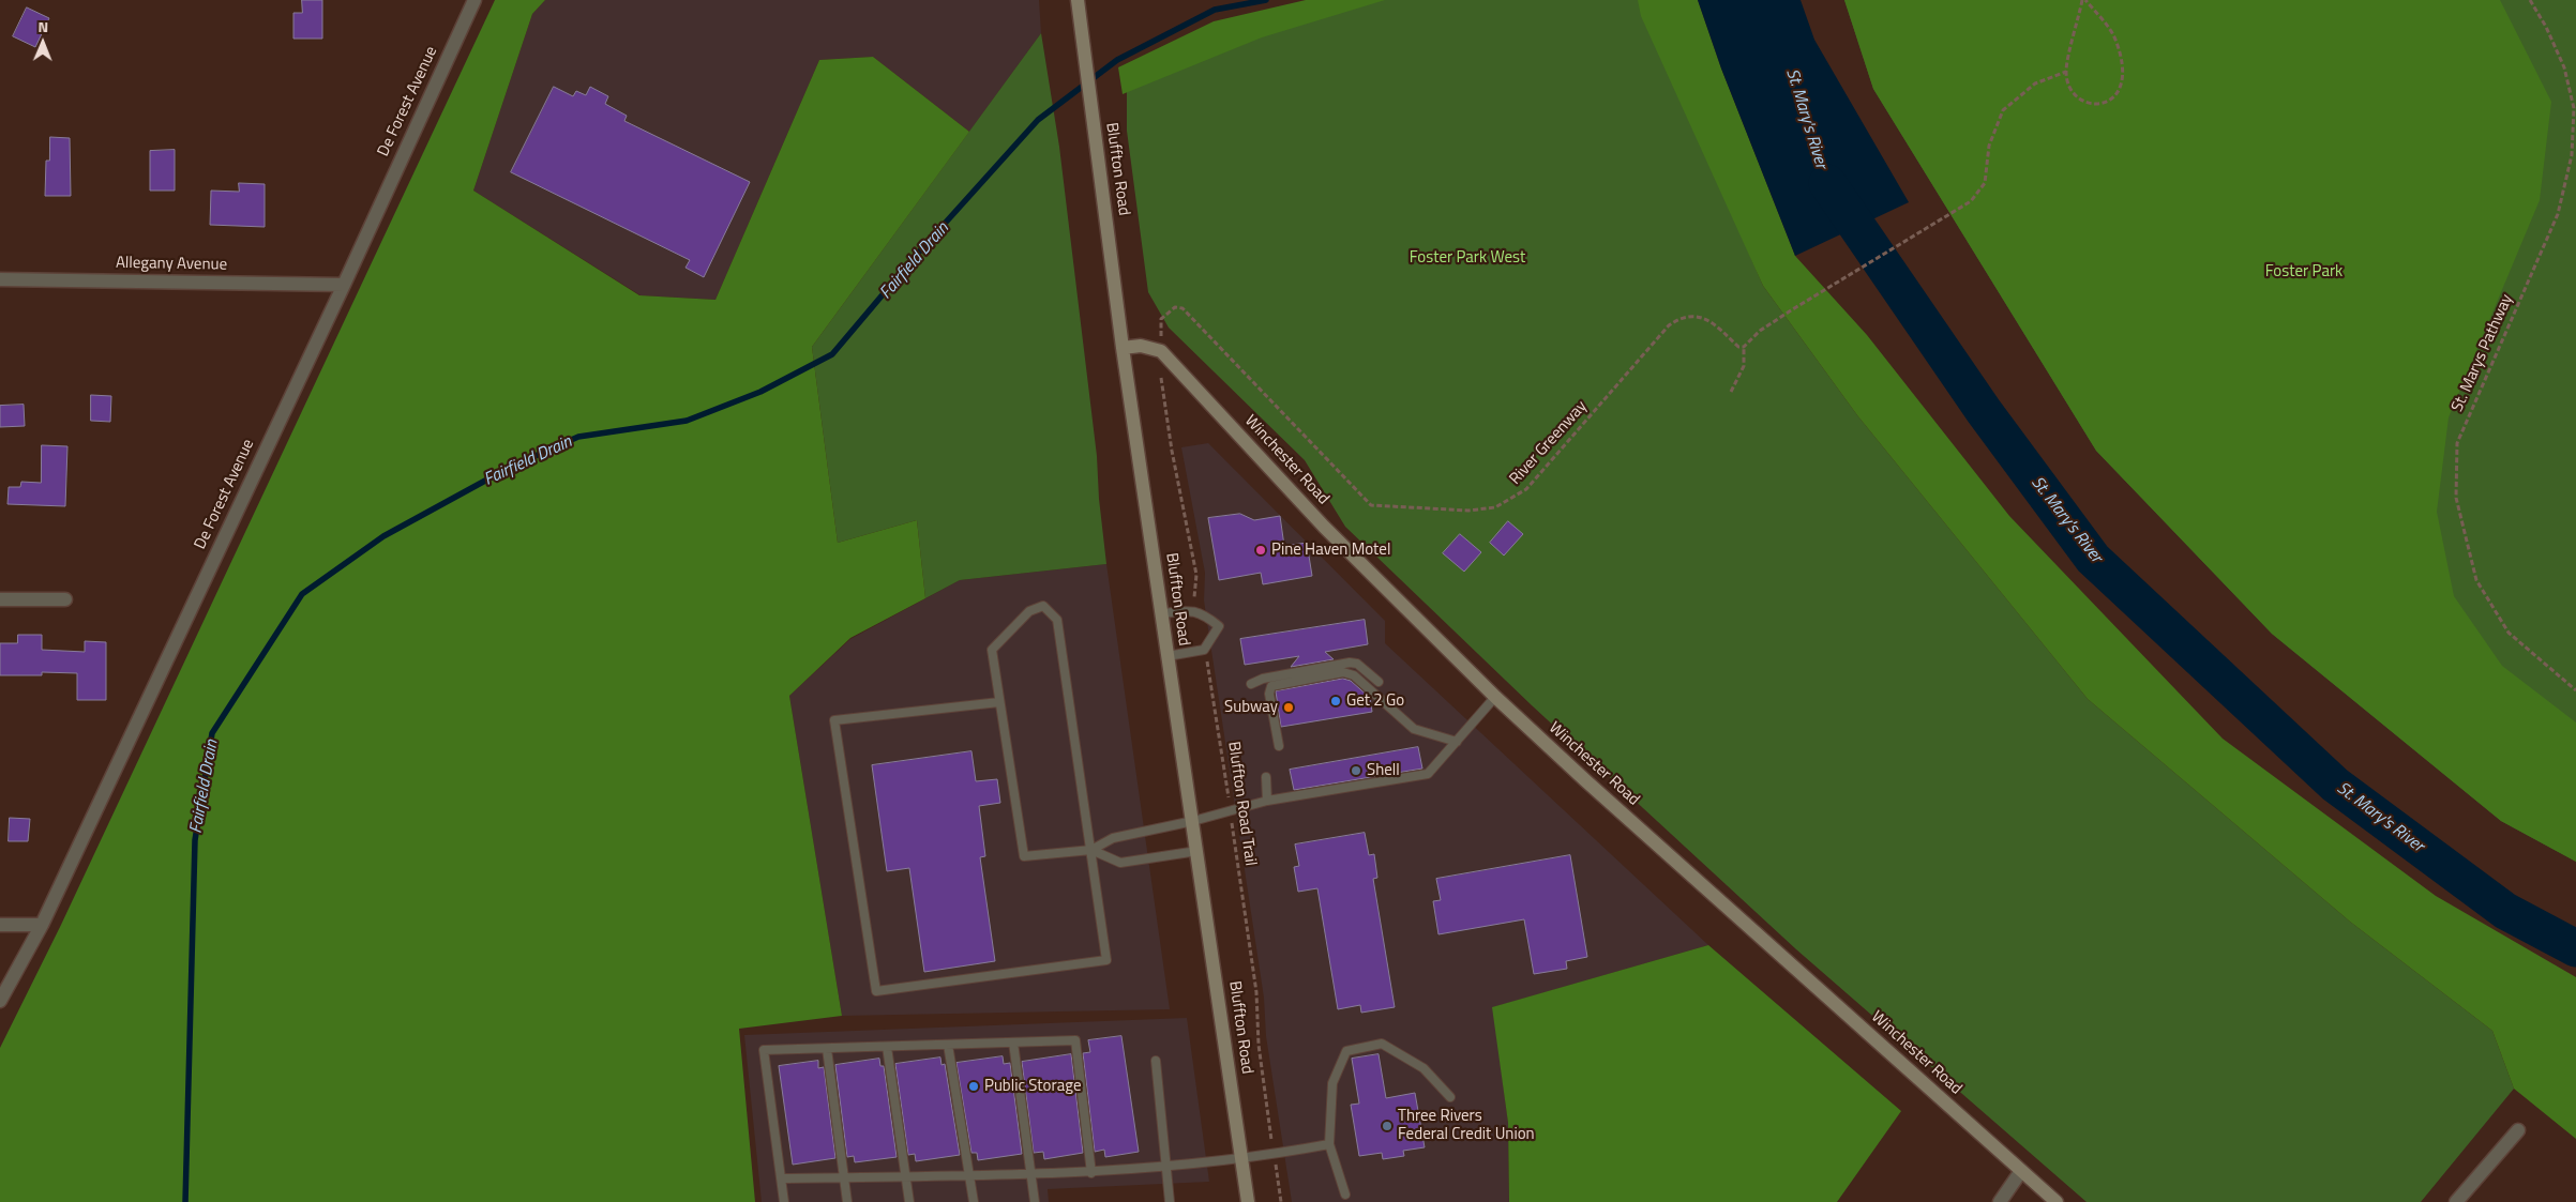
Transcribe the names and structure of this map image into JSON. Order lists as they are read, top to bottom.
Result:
{
  "streets": {
    "street": [
      "De Forest Avenue",
      "Bluffton Road",
      "Allegany Avenue",
      "Winchester Road"
    ],
    "path": ["St. Marys Pathway", "River Greenway", "Bluffton Road Trail"]
  },
  "crossings": [
    ["De Forest Avenue", "Allegany Avenue"],
    ["Bluffton Road", "Winchester Road"]
  ],
  "water": ["St. Mary's River", "Fairfield Drain"],
  "parks": ["Foster Park West", "Foster Park"],
  "places": [
    "Pine Haven Motel",
    "Get 2 Go",
    "Subway",
    "Shell",
    "Public Storage",
    "Three Rivers Federal Credit Union"
  ],
  "north": "top"
}
